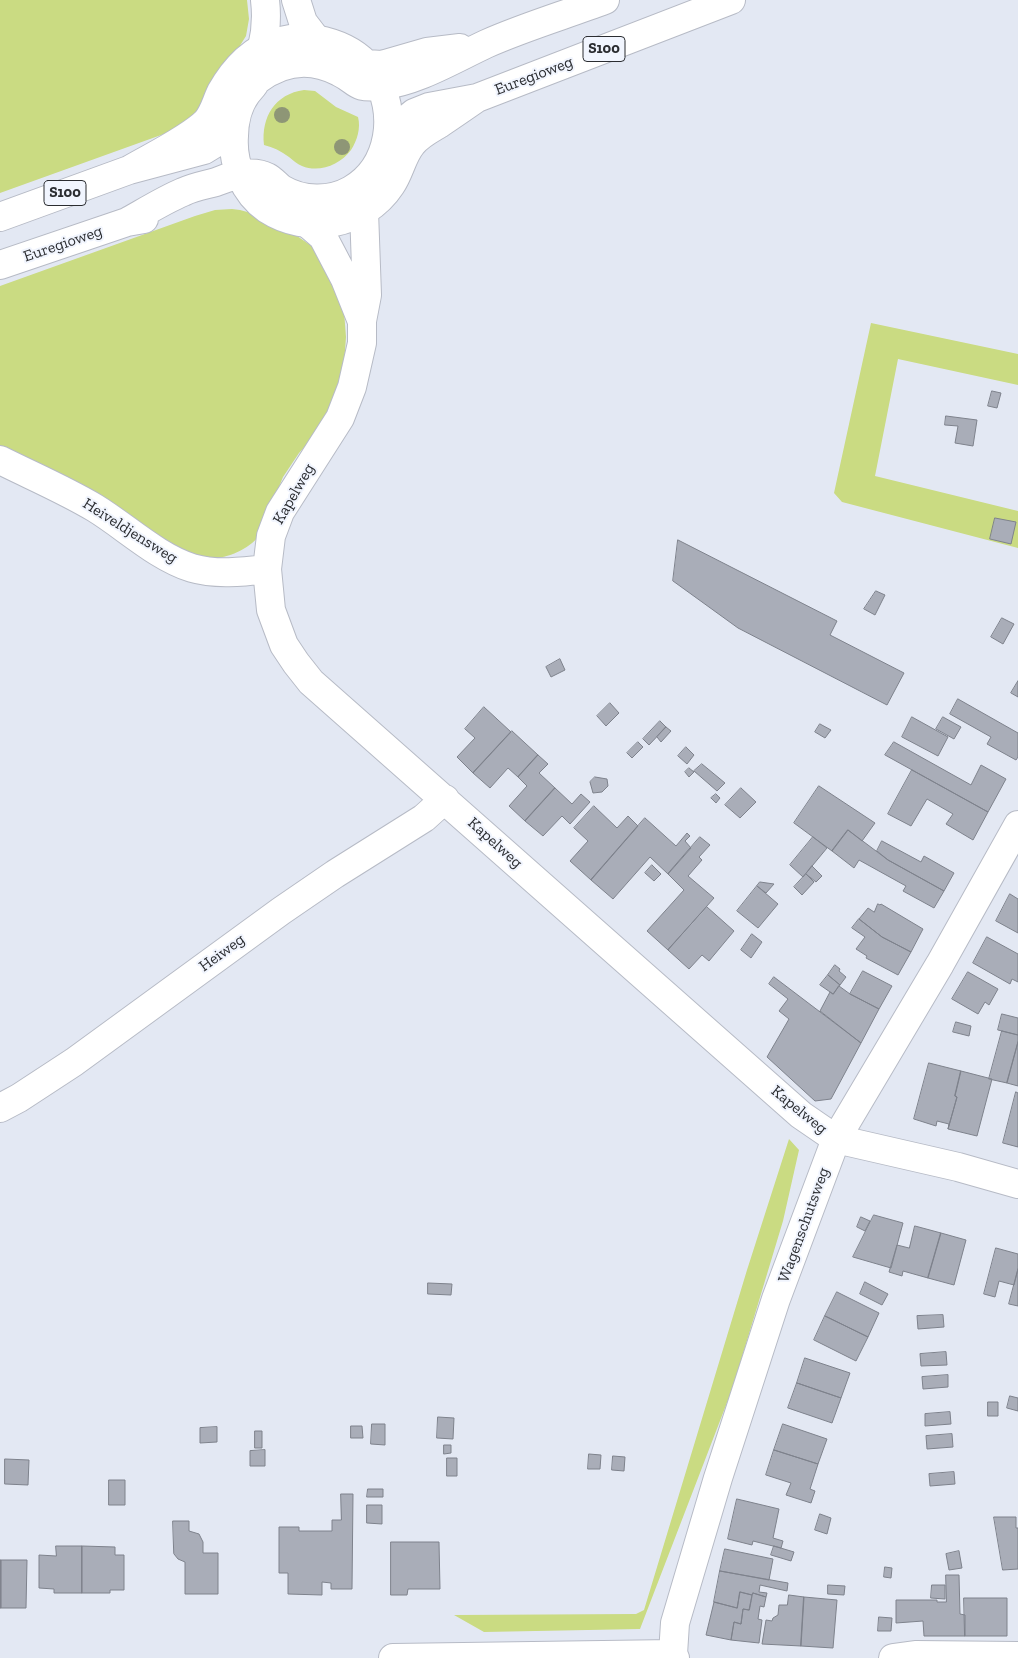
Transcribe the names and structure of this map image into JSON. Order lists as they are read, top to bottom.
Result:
{
  "streets": {
    "street": [
      "S100",
      "Euregioweg",
      "Kapelweg",
      "Heiveldjensweg",
      "Heiweg",
      "Wagenschutsweg"
    ]
  },
  "crossings": [
    ["Kapelweg", "Heiveldjensweg"],
    ["Kapelweg", "Heiweg"],
    ["Kapelweg", "Wagenschutsweg"]
  ]
}
